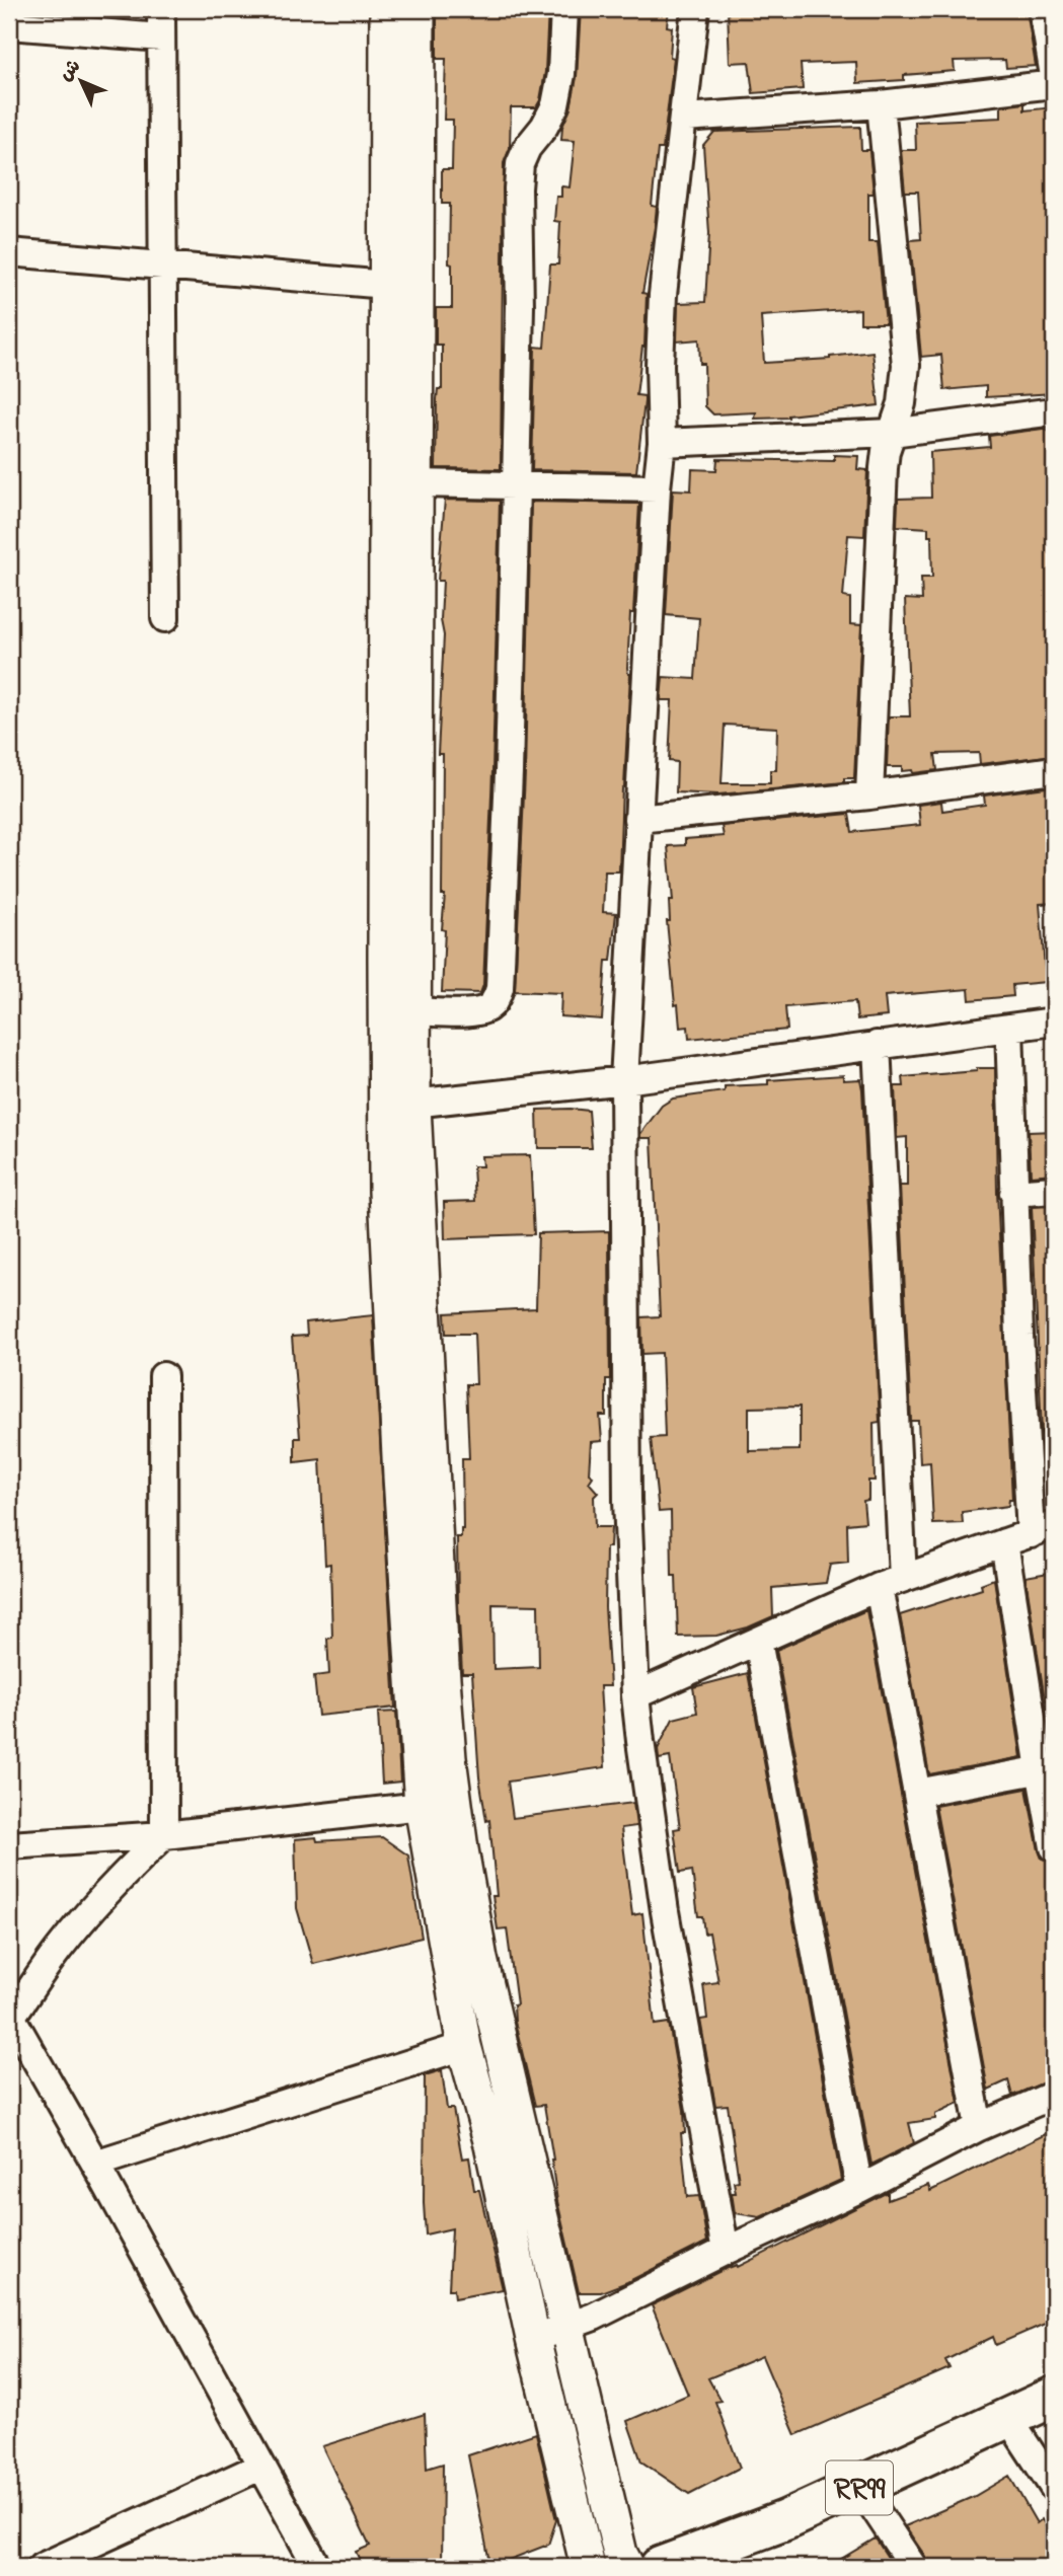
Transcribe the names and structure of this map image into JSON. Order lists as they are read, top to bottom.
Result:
{
  "streets": {
    "main road": ["RR99"]
  },
  "north": "top left"
}
